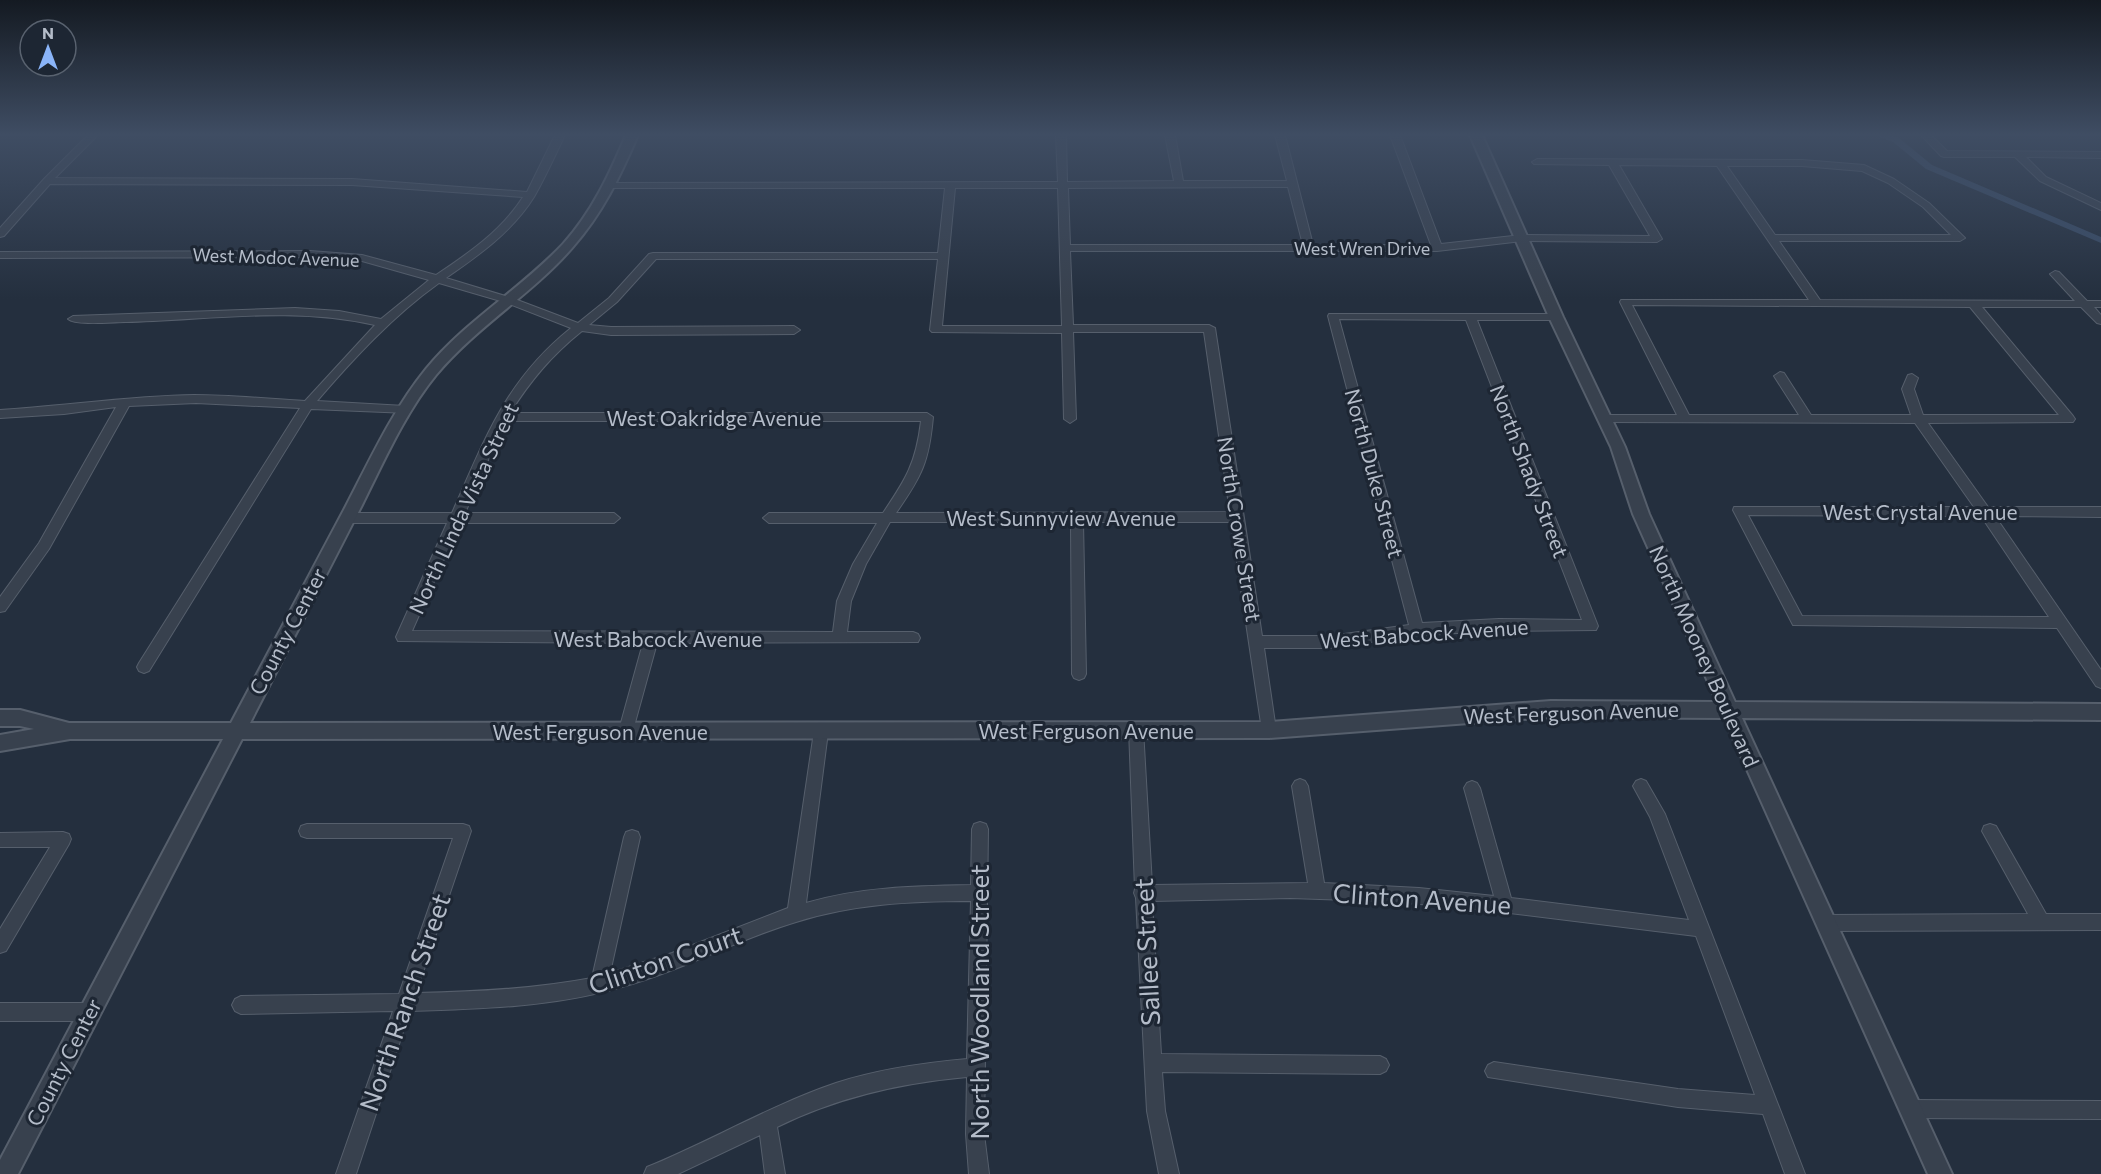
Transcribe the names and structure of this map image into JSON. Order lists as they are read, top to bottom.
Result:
{
  "streets": {
    "street": [
      "West Wren Drive",
      "West Modoc Avenue",
      "West Oakridge Avenue",
      "North Shady Street",
      "North Duke Street",
      "North Linda Vista Street",
      "West Crystal Avenue",
      "West Sunnyview Avenue",
      "North Crowe Street",
      "County Center",
      "West Babcock Avenue",
      "North Mooney Boulevard",
      "West Ferguson Avenue",
      "Clinton Avenue",
      "Sallee Street",
      "Clinton Court",
      "North Ranch Street",
      "North Woodland Street"
    ]
  },
  "crossings": [
    ["West Wren Drive", "North Mooney Boulevard"],
    ["West Modoc Avenue", "North Linda Vista Street"],
    ["West Modoc Avenue", "County Center"],
    ["West Oakridge Avenue", "North Linda Vista Street"],
    ["West Oakridge Avenue", "West Sunnyview Avenue"],
    ["North Shady Street", "North Duke Street"],
    ["North Shady Street", "West Babcock Avenue"],
    ["North Duke Street", "West Babcock Avenue"],
    ["North Linda Vista Street", "West Babcock Avenue"],
    ["West Sunnyview Avenue", "North Crowe Street"],
    ["North Crowe Street", "West Babcock Avenue"],
    ["North Crowe Street", "West Ferguson Avenue"],
    ["County Center", "West Ferguson Avenue"],
    ["North Mooney Boulevard", "West Ferguson Avenue"],
    ["West Ferguson Avenue", "Sallee Street"],
    ["Clinton Avenue", "Sallee Street"],
    ["Clinton Court", "North Ranch Street"],
    ["Clinton Court", "North Woodland Street"]
  ],
  "north": "top"
}
